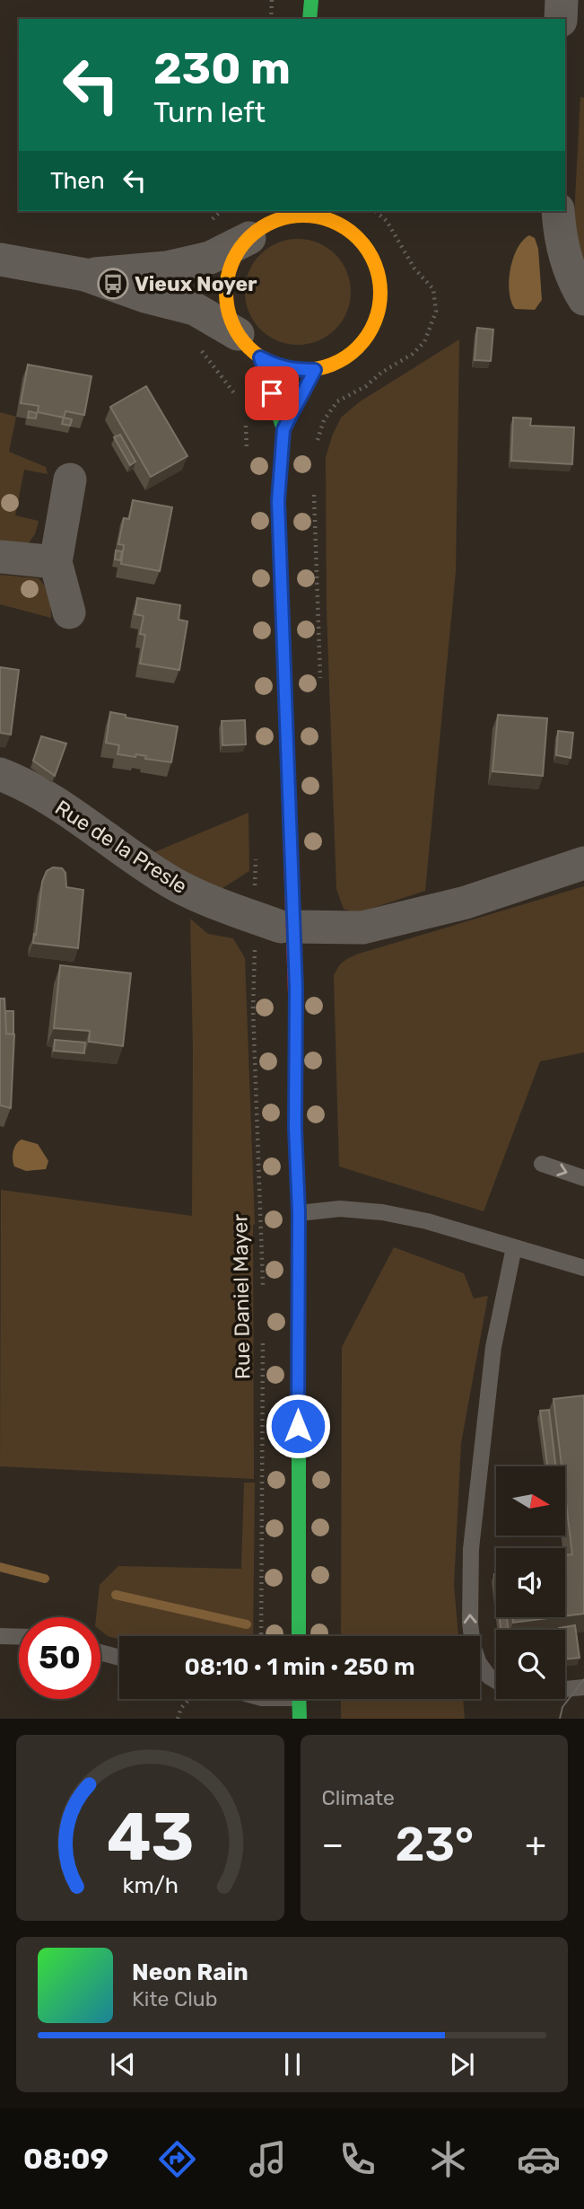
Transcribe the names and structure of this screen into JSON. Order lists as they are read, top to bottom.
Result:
{
  "streets": {
    "street": ["Rue de la Presle"],
    "path": ["Rue Daniel Mayer"]
  },
  "places": {
    "bus stop": ["Vieux Noyer"]
  },
  "north": "right",
  "page": {
    "turn": ["230 m", "Turn left"],
    "then": "Then",
    "limit": "50",
    "trip": "08:10 · 1 min · 250 m",
    "tile": "Climate",
    "heat": ["−", "23°", "+"],
    "song": ["Neon Rain", "Kite Club"],
    "tabs": "08:09",
    "gauge": ["43", "km/h"]
  }
}
